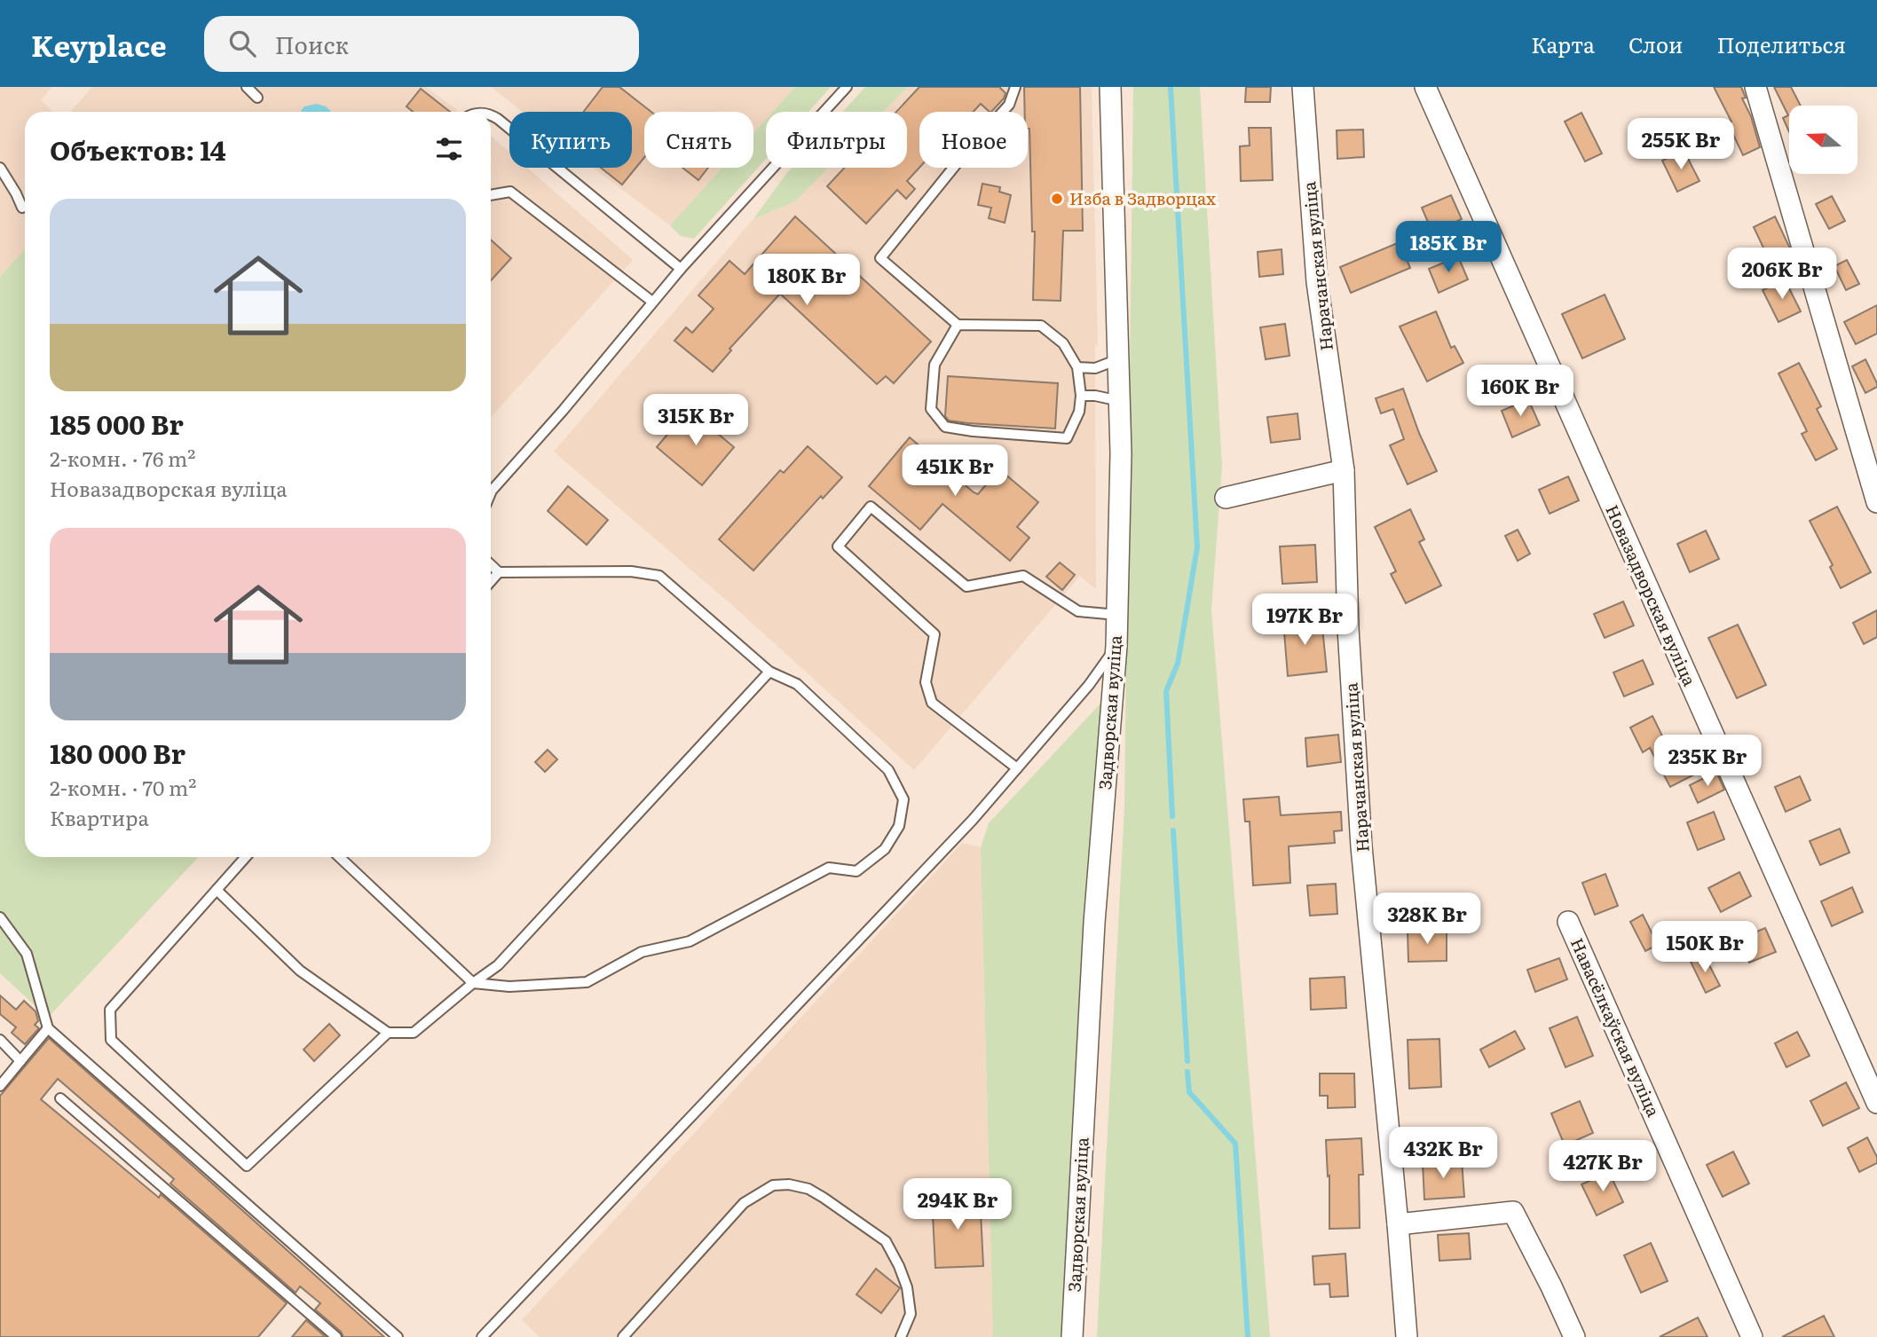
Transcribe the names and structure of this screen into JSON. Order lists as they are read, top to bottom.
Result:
{
  "streets": {
    "street": [
      "Нарачанская вуліца",
      "Новазадворская вуліца",
      "Задворская вуліца",
      "Навасёлкаўская вуліца"
    ]
  },
  "places": ["Изба в Задворцах"],
  "north": "left",
  "page": {
    "header": "Keyplace",
    "search": "Поиск",
    "nav": ["Карта", "Слои", "Поделиться"],
    "chip": [
      "Купить",
      "Снять",
      "Фильтры",
      "Новое"
    ],
    "heading": "Объектов: 14",
    "price": [
      "255K Br",
      "185K Br",
      "206K Br",
      "180K Br",
      "160K Br",
      "315K Br",
      "451K Br",
      "197K Br",
      "235K Br",
      "328K Br",
      "150K Br",
      "432K Br",
      "427K Br",
      "294K Br"
    ],
    "list": [
      {
        "name": "185 000 Br",
        "note": "2-комн. · 76 m² · Новазадворская вуліца"
      },
      {
        "name": "180 000 Br",
        "note": "2-комн. · 70 m² · Квартира"
      }
    ]
  }
}
